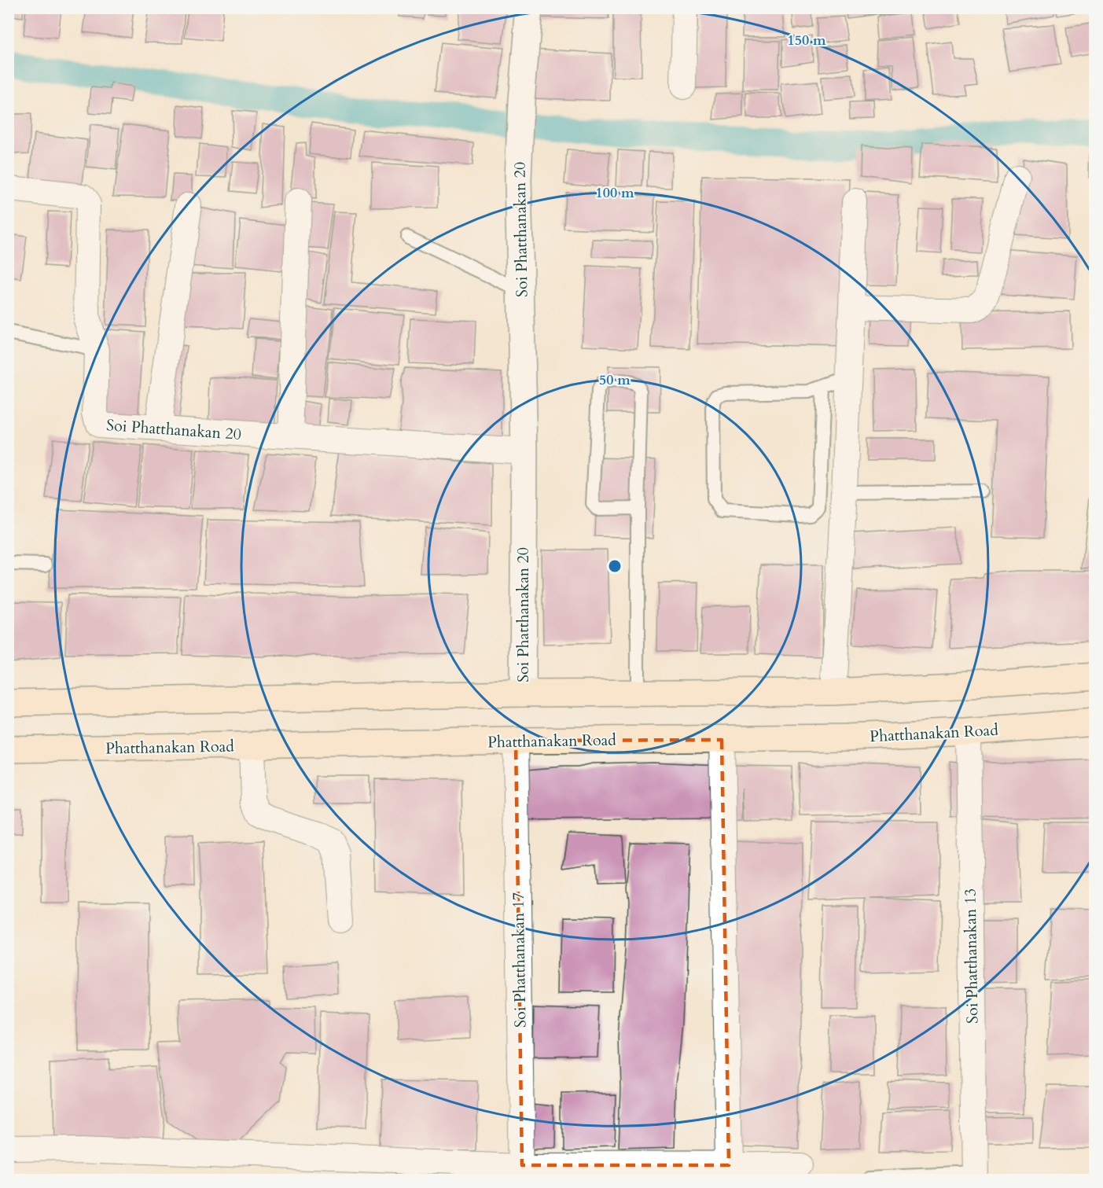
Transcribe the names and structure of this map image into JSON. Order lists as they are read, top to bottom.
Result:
{
  "streets": {
    "main road": ["Phatthanakan Road"],
    "street": ["Soi Phatthanakan 20", "Soi Phatthanakan 13", "Soi Phatthanakan 17"]
  },
  "crossings": [
    ["Phatthanakan Road", "Soi Phatthanakan 13"],
    ["Phatthanakan Road", "Soi Phatthanakan 17"]
  ],
  "rings": ["150 m", "100 m", "50 m"]
}
